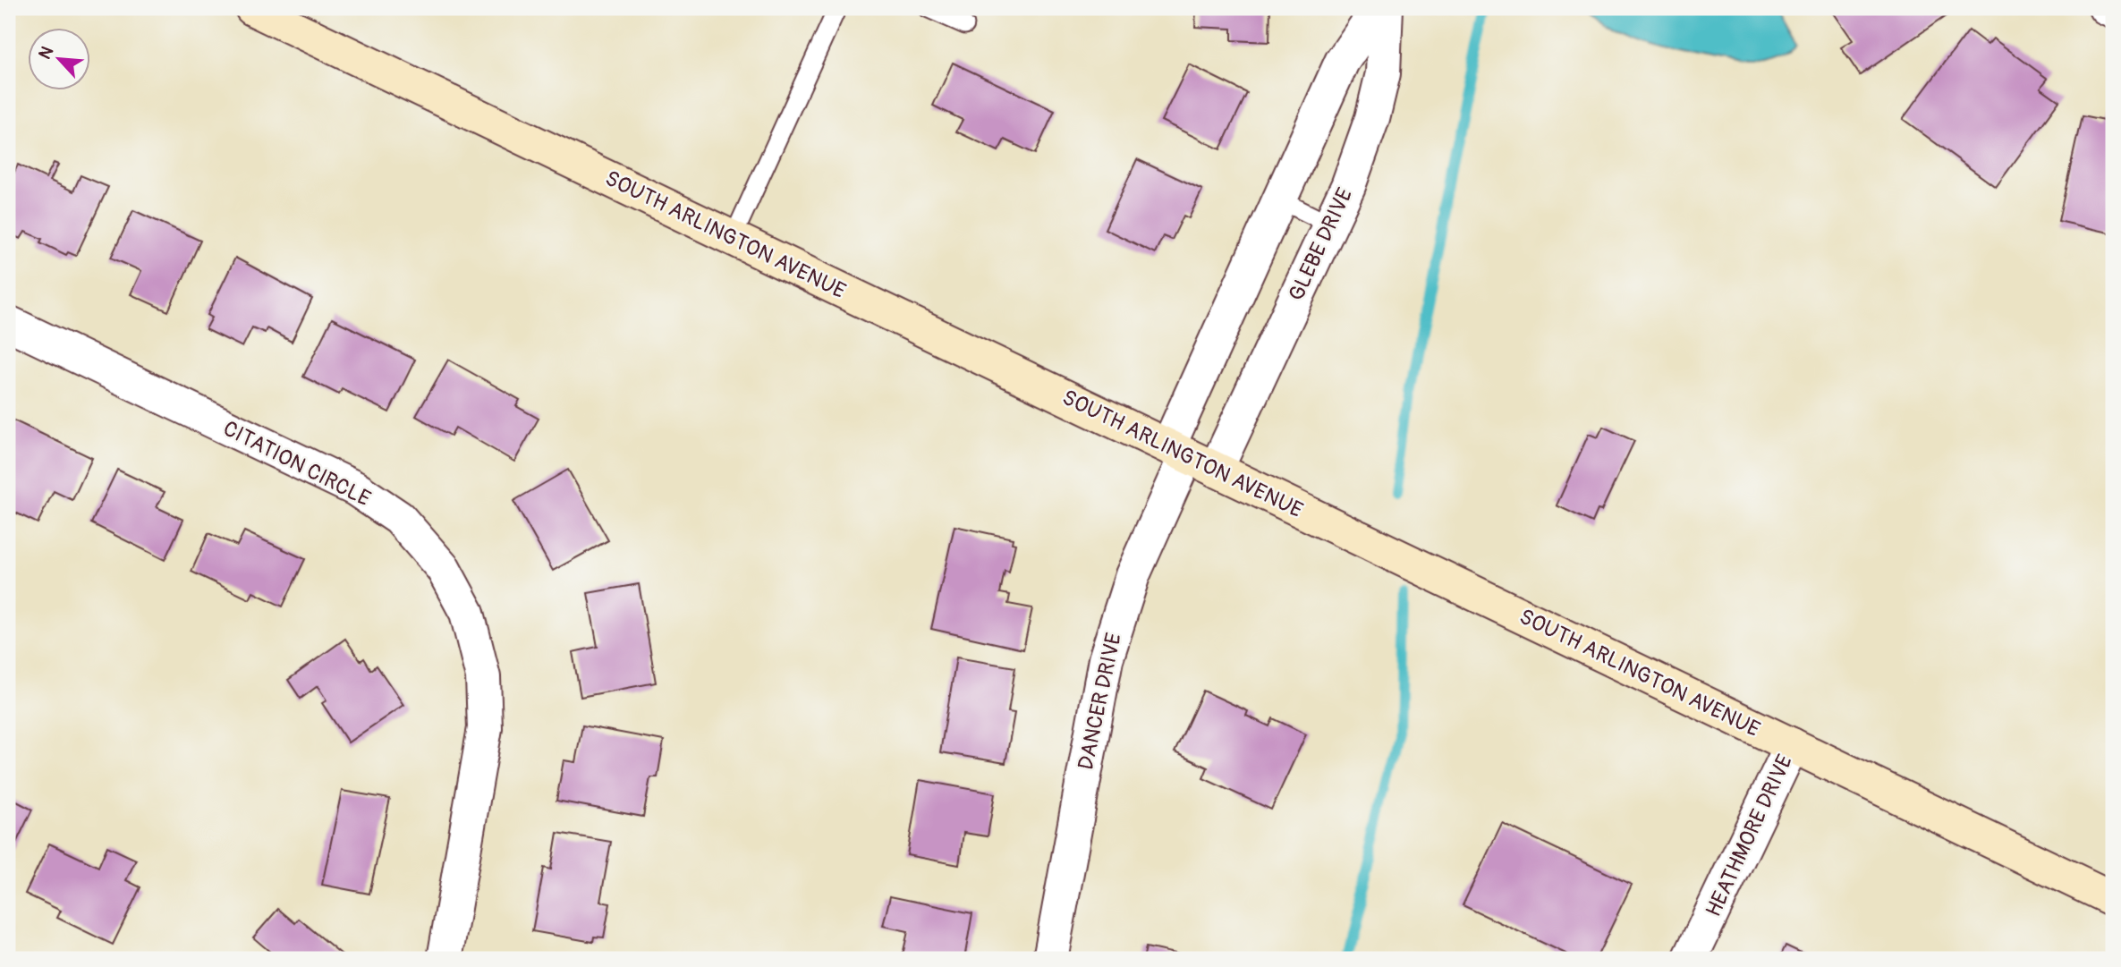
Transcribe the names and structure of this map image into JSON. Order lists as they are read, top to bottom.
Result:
{
  "streets": {
    "main road": ["SOUTH ARLINGTON AVENUE"],
    "street": [
      "GLEBE DRIVE",
      "CITATION CIRCLE",
      "DANCER DRIVE",
      "HEATHMORE DRIVE"
    ]
  },
  "crossings": [
    ["SOUTH ARLINGTON AVENUE", "GLEBE DRIVE"],
    ["SOUTH ARLINGTON AVENUE", "DANCER DRIVE"],
    ["SOUTH ARLINGTON AVENUE", "HEATHMORE DRIVE"],
    ["GLEBE DRIVE", "DANCER DRIVE"]
  ],
  "north": "top left"
}
